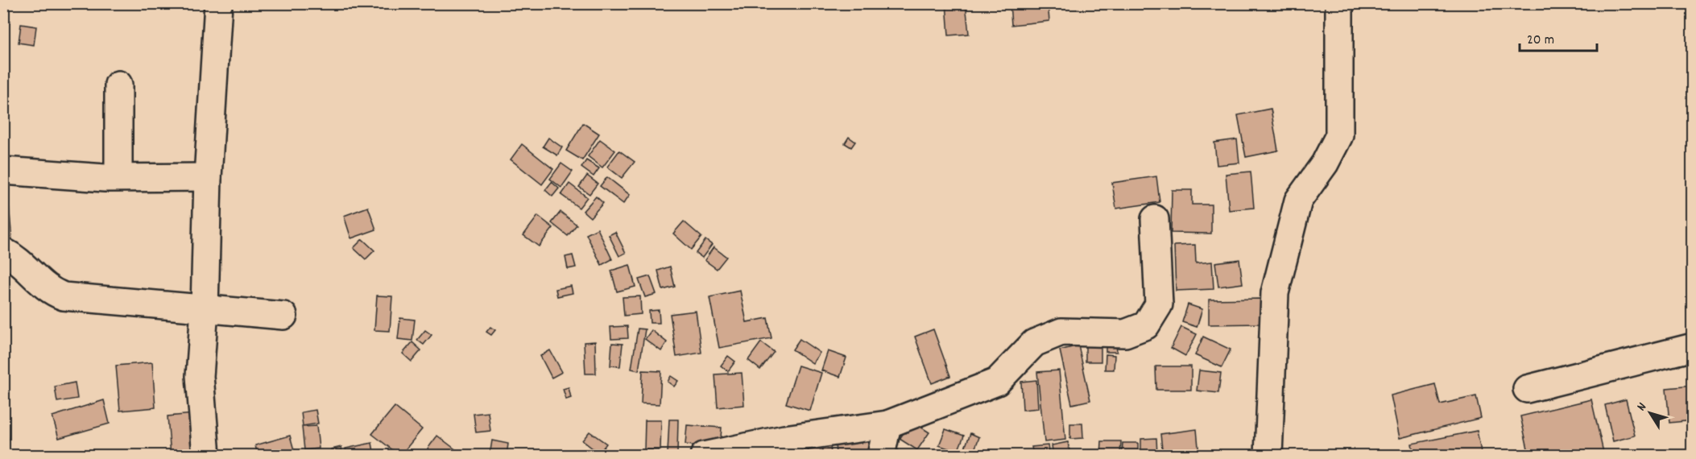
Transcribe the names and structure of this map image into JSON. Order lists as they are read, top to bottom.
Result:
{
  "scale_bar": "20 m",
  "north": "top left"
}
